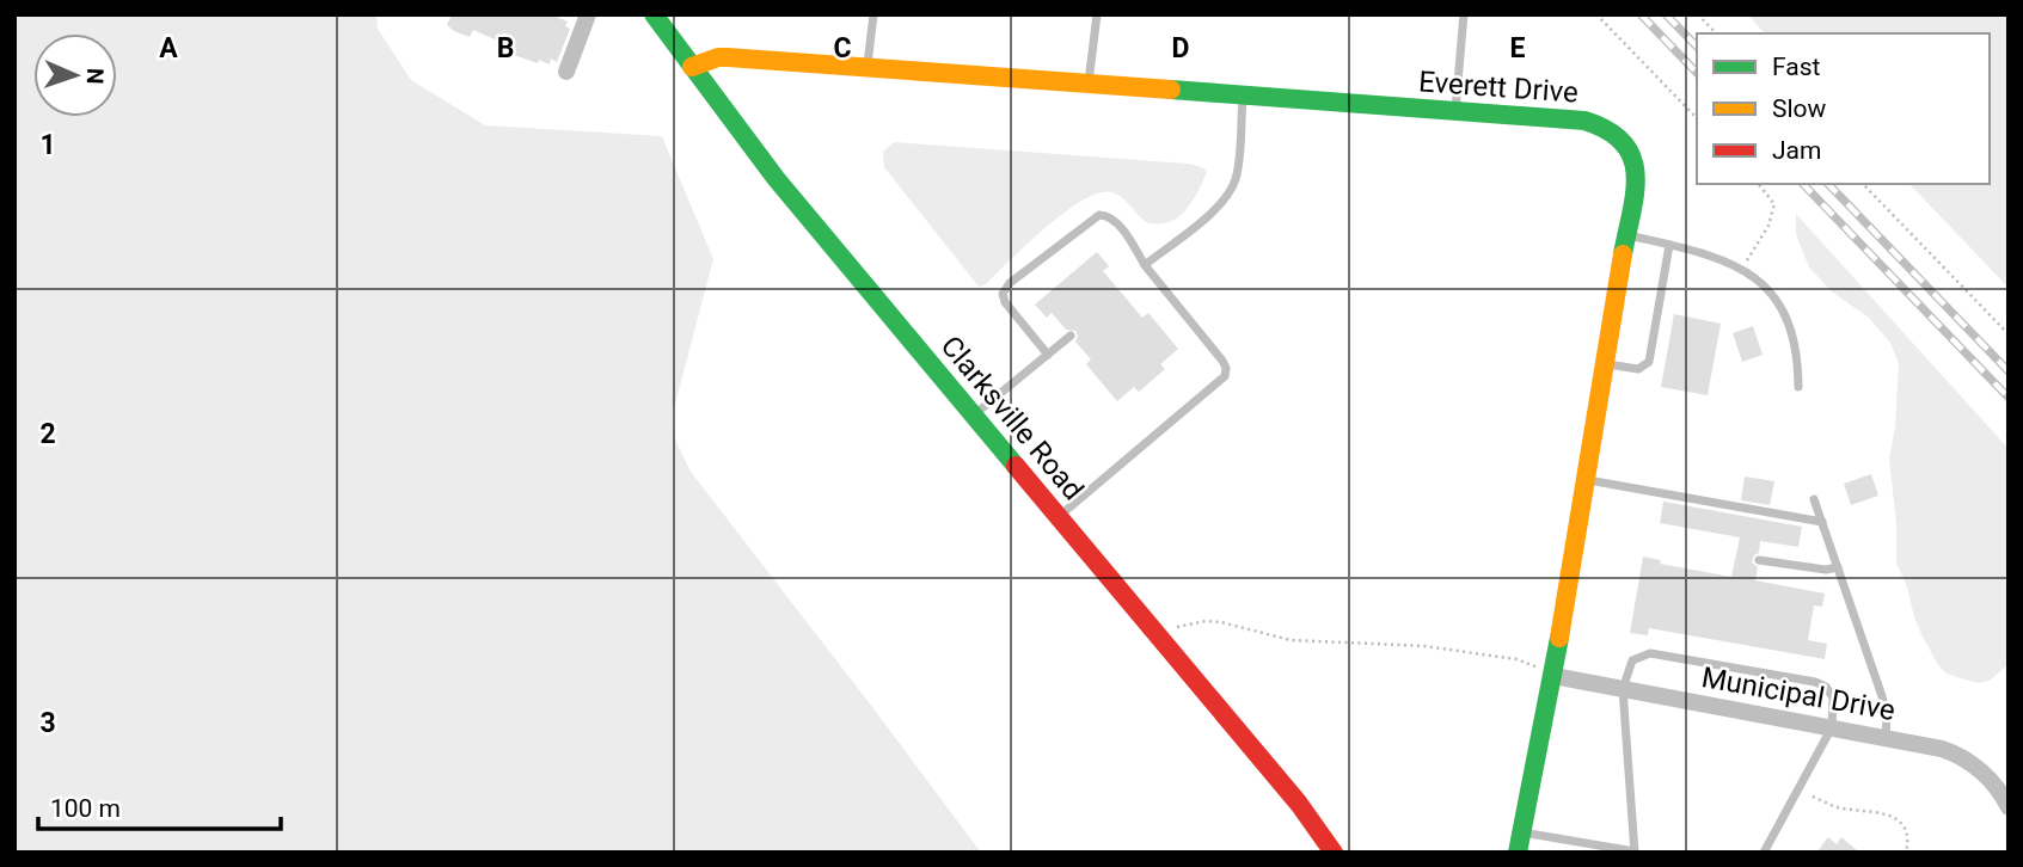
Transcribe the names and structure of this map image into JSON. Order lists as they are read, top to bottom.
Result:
{
  "streets": {
    "street": ["Everett Drive", "Clarksville Road", "Municipal Drive"]
  },
  "crossings": [
    ["Everett Drive", "Clarksville Road"],
    ["Everett Drive", "Municipal Drive"]
  ],
  "legend": ["Fast", "Slow", "Jam"],
  "scale_bar": "100 m",
  "north": "right",
  "grid": {
    "columns": [
      "A",
      "B",
      "C",
      "D",
      "E"
    ],
    "rows": ["1", "2", "3"]
  }
}
